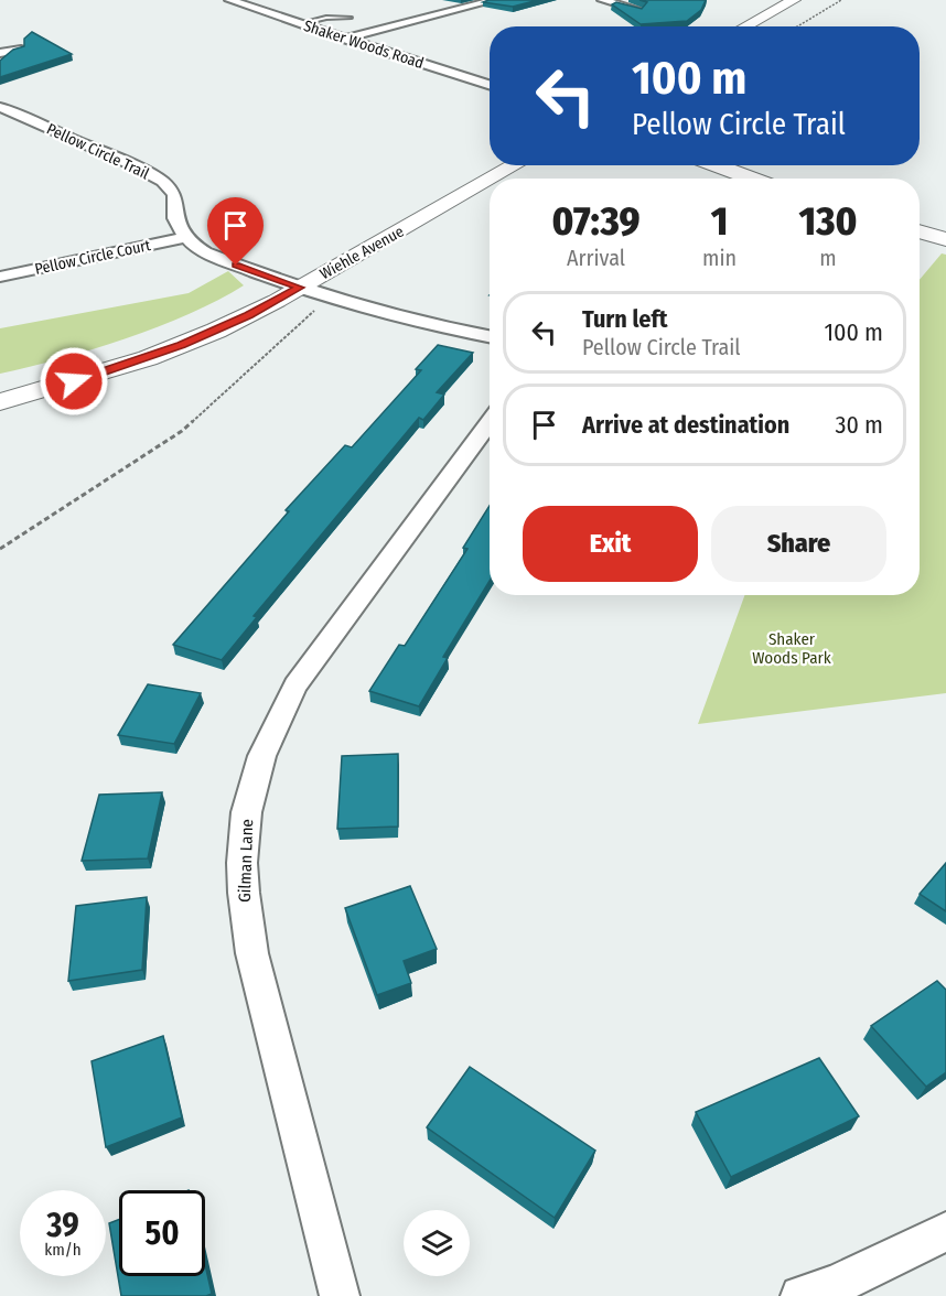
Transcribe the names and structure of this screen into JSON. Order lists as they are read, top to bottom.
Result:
{
  "streets": {
    "main road": ["Wiehle Avenue"],
    "street": [
      "Shaker Woods Road",
      "Pellow Circle Trail",
      "Pellow Circle Court",
      "Gilman Lane"
    ]
  },
  "crossings": [
    ["Pellow Circle Trail", "Pellow Circle Court"]
  ],
  "parks": ["Shaker Woods Park"],
  "page": {
    "turn": ["100 m", "Pellow Circle Trail"],
    "eta": [
      "07:39",
      "Arrival",
      "1",
      "min",
      "130",
      "m"
    ],
    "list": [
      {
        "name": "Turn left",
        "note": "Pellow Circle Trail",
        "value": "100 m"
      },
      {
        "name": "Arrive at destination",
        "value": "30 m"
      }
    ],
    "buttons": ["Exit", "Share"],
    "speed": "39 km/h",
    "limit": "50"
  }
}
